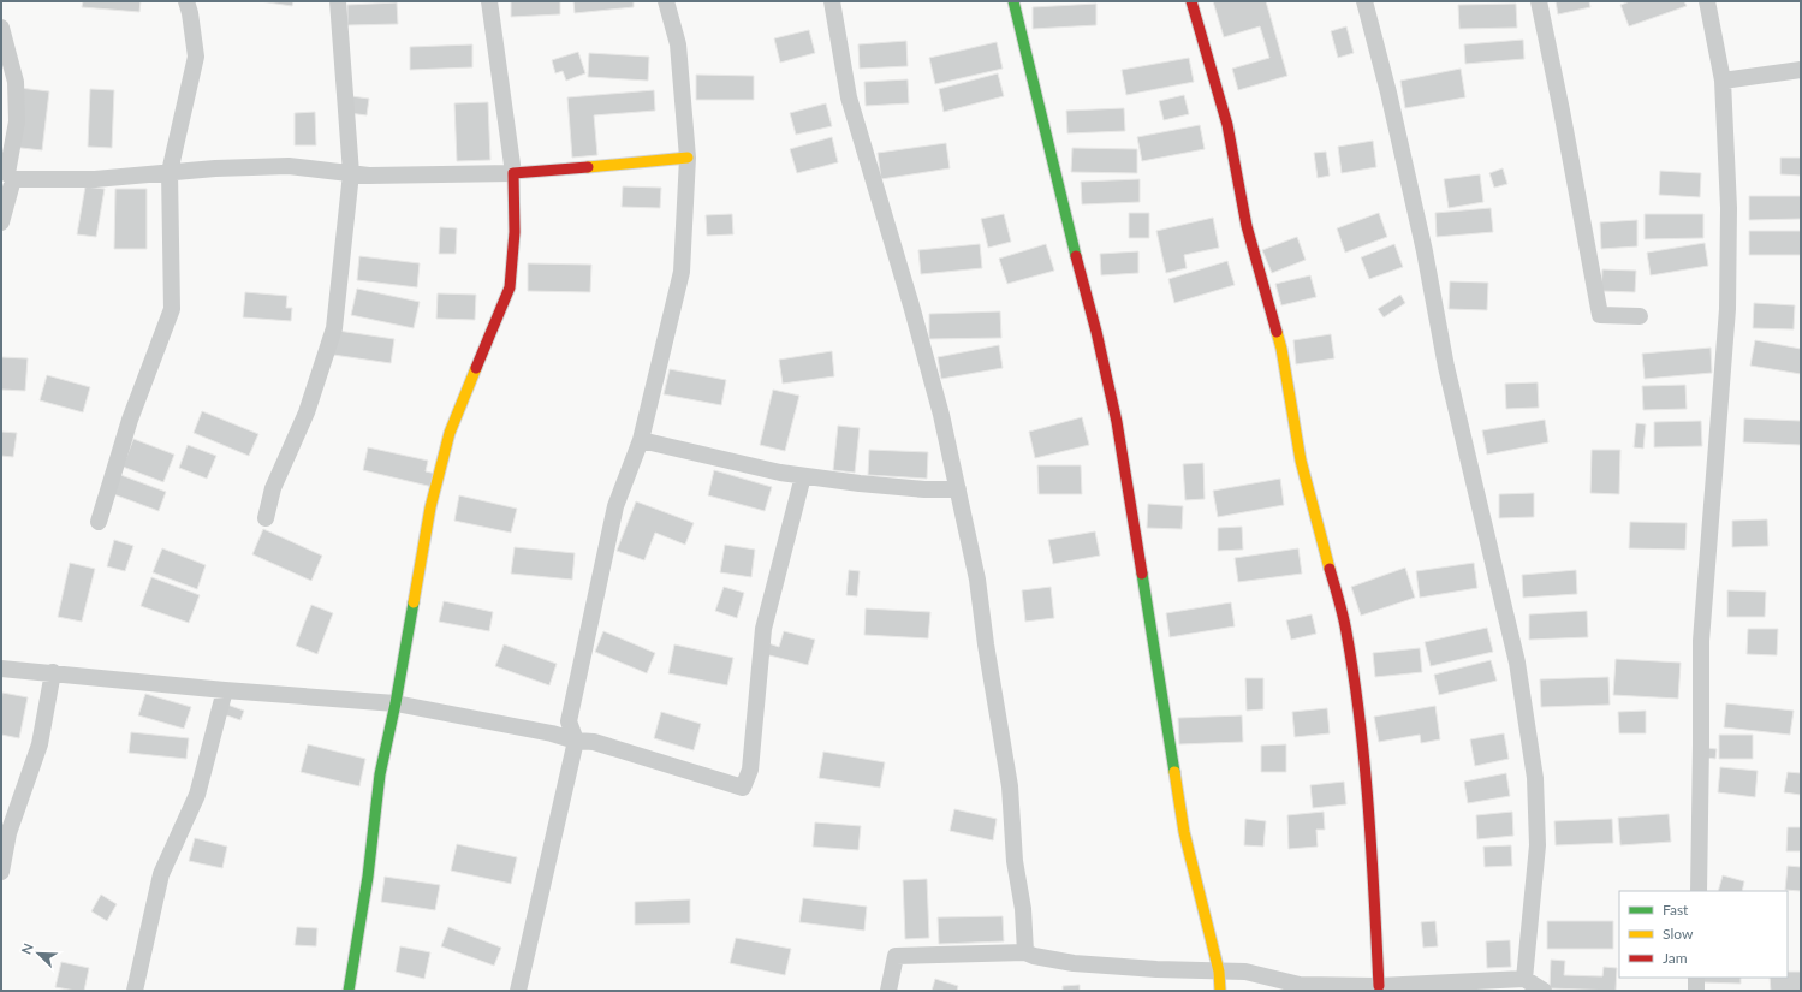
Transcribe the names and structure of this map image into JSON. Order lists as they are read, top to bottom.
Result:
{
  "legend": ["Fast", "Slow", "Jam"],
  "north": "top left"
}
